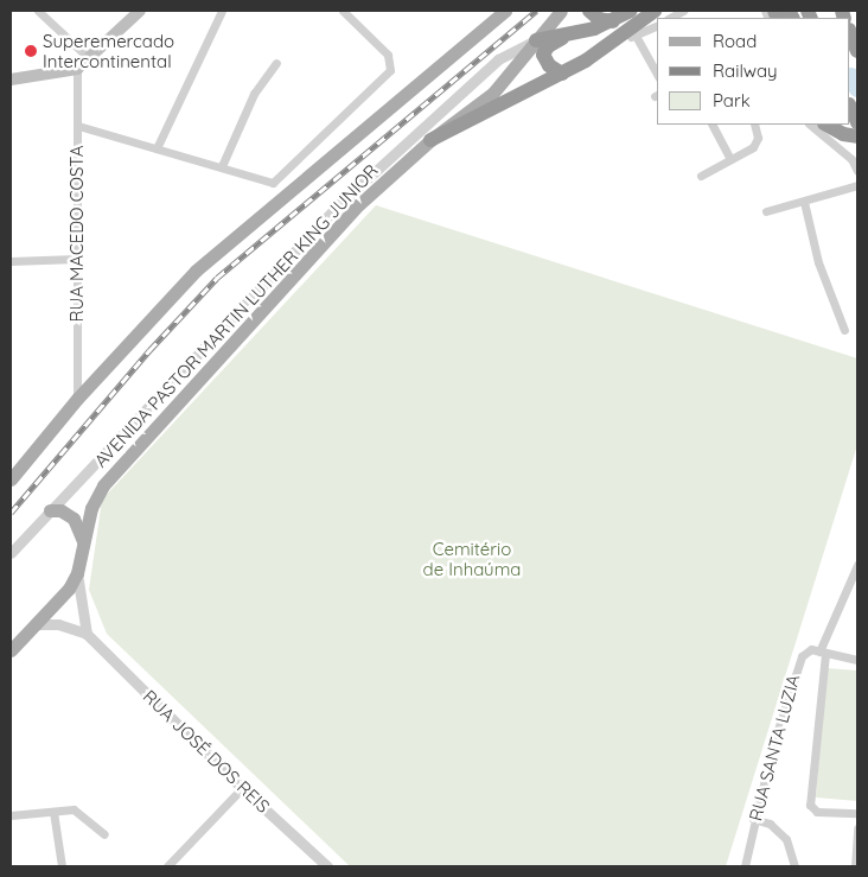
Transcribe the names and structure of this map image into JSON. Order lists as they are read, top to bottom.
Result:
{
  "streets": {
    "main road": ["AVENIDA PASTOR MARTIN LUTHER KING JUNIOR"],
    "street": ["RUA MACEDO COSTA", "RUA SANTA LUZIA", "RUA JOSÉ DOS REIS"]
  },
  "crossings": [
    ["RUA MACEDO COSTA", "AVENIDA PASTOR MARTIN LUTHER KING JUNIOR"],
    ["AVENIDA PASTOR MARTIN LUTHER KING JUNIOR", "RUA JOSÉ DOS REIS"]
  ],
  "parks": ["Cemitério de Inhaúma"],
  "places": ["Superemercado Intercontinental"],
  "legend": ["Road", "Railway", "Park"]
}
